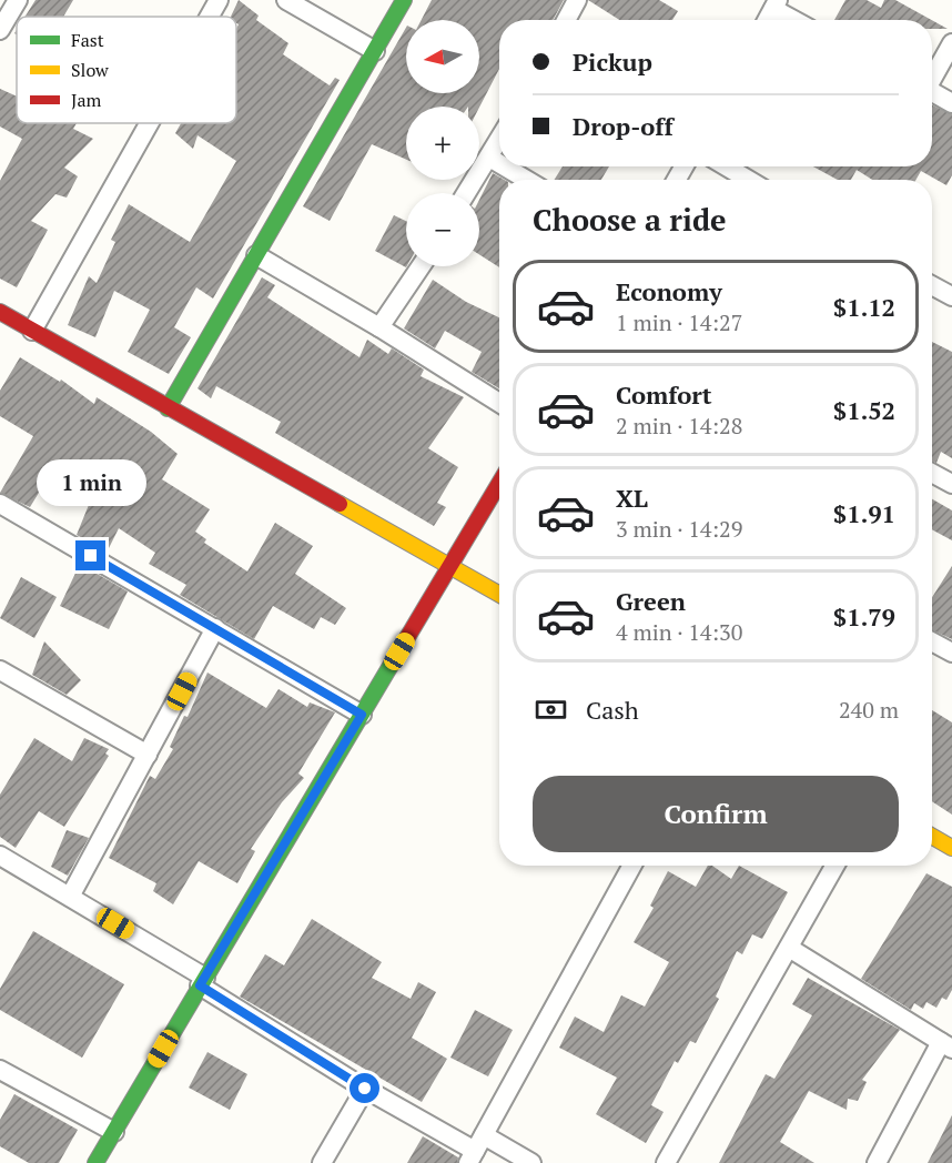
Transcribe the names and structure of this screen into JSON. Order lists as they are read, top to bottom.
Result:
{
  "legend": ["Fast", "Slow", "Jam"],
  "north": "left",
  "page": {
    "map_buttons": ["+", "−"],
    "banner": ["Pickup", "Drop-off"],
    "heading": "Choose a ride",
    "list": [
      {
        "name": "Economy",
        "note": "1 min · 14:27",
        "value": "$1.12"
      },
      {
        "name": "Comfort",
        "note": "2 min · 14:28",
        "value": "$1.52"
      },
      {
        "name": "XL",
        "note": "3 min · 14:29",
        "value": "$1.91"
      },
      {
        "name": "Green",
        "note": "4 min · 14:30",
        "value": "$1.79"
      }
    ],
    "bubble": "1 min",
    "pay": ["Cash", "240 m"],
    "buttons": "Confirm"
  }
}
